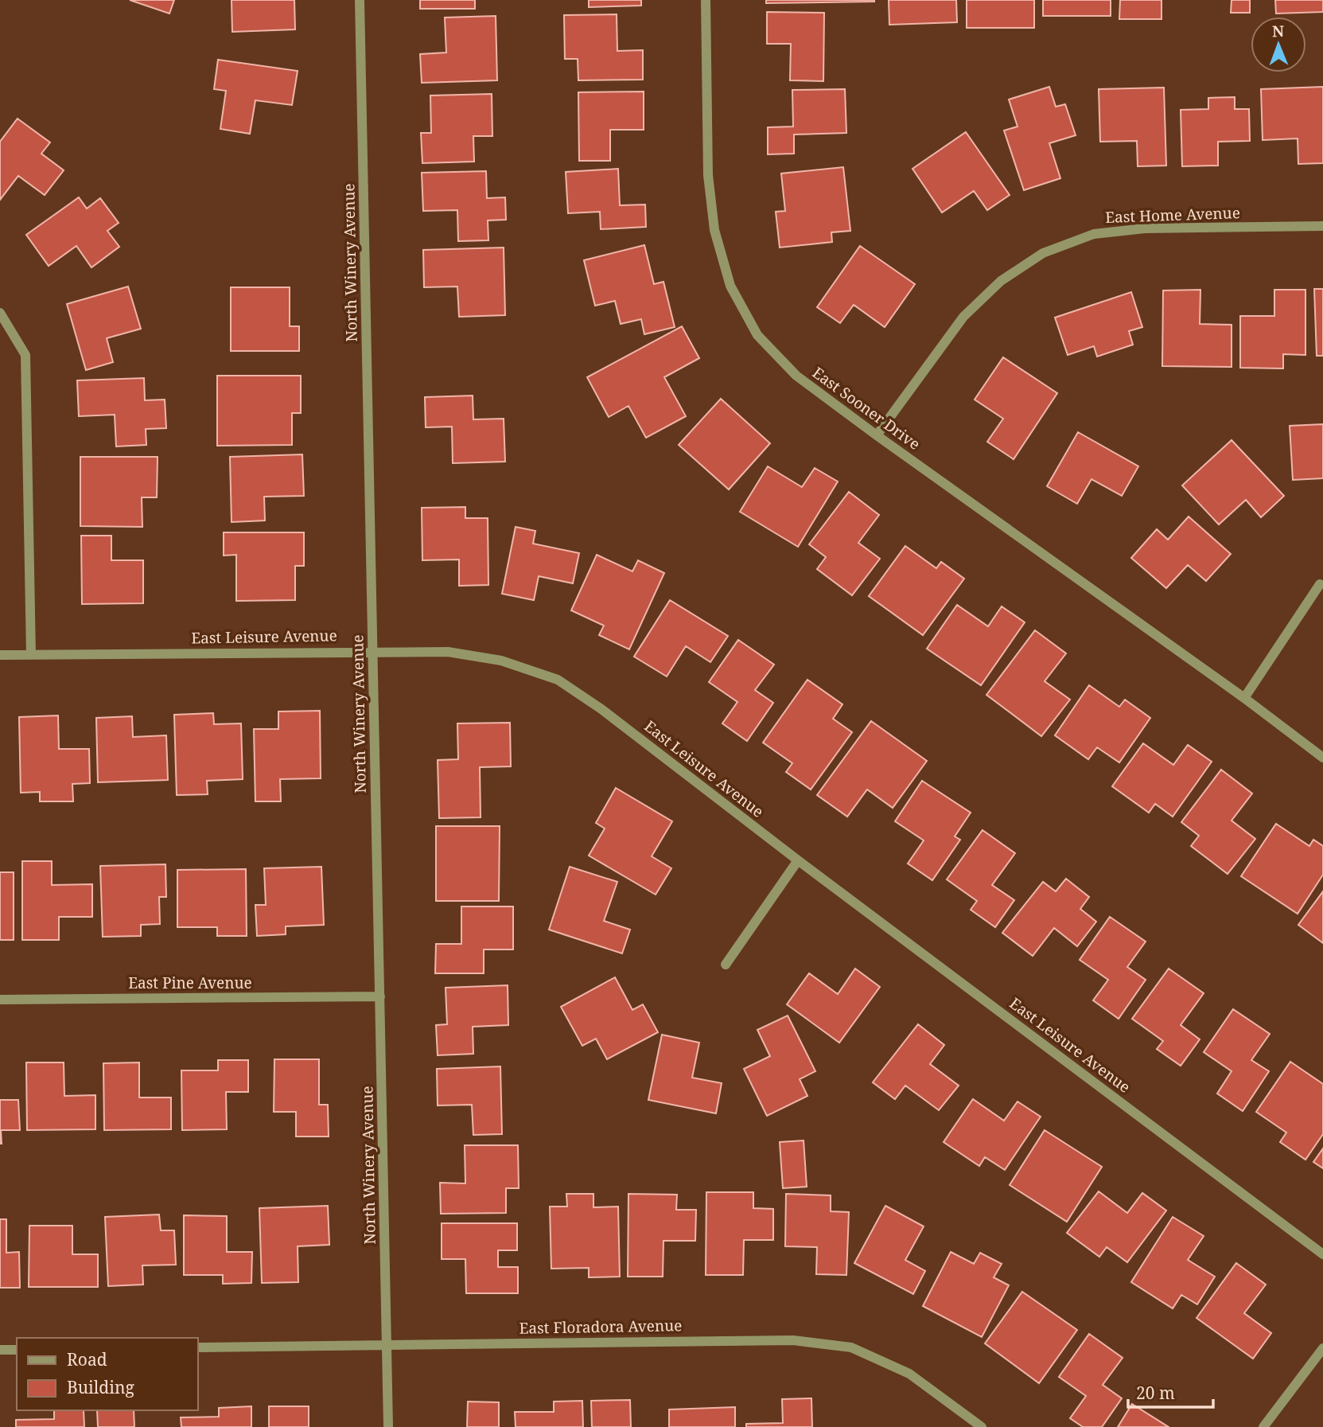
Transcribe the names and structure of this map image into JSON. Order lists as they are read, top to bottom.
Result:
{
  "streets": {
    "street": [
      "East Home Avenue",
      "North Winery Avenue",
      "East Sooner Drive",
      "East Leisure Avenue",
      "East Pine Avenue",
      "East Floradora Avenue"
    ]
  },
  "crossings": [
    ["East Home Avenue", "East Sooner Drive"],
    ["North Winery Avenue", "East Leisure Avenue"],
    ["North Winery Avenue", "East Pine Avenue"],
    ["North Winery Avenue", "East Floradora Avenue"]
  ],
  "legend": ["Road", "Building"],
  "scale_bar": "20 m",
  "north": "top"
}
